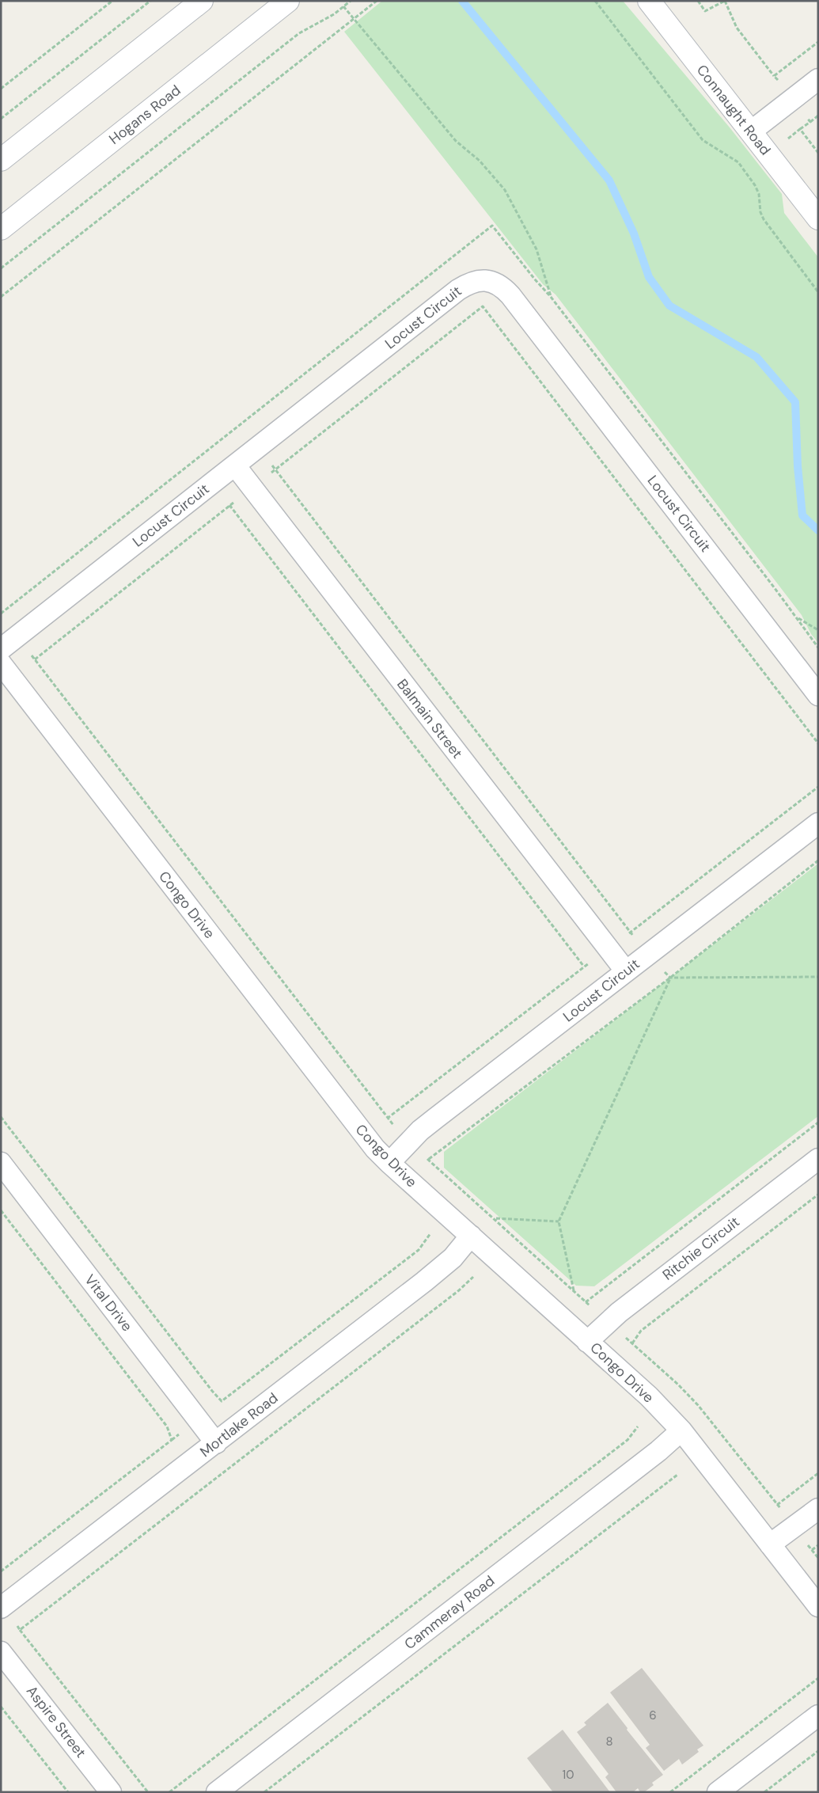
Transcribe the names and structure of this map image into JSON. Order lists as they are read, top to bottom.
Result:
{
  "streets": {
    "street": [
      "Connaught Road",
      "Hogans Road",
      "Locust Circuit",
      "Balmain Street",
      "Congo Drive",
      "Ritchie Circuit",
      "Vital Drive",
      "Mortlake Road",
      "Cammeray Road",
      "Aspire Street"
    ]
  },
  "crossings": [
    ["Locust Circuit", "Balmain Street"],
    ["Locust Circuit", "Congo Drive"],
    ["Congo Drive", "Ritchie Circuit"],
    ["Congo Drive", "Mortlake Road"],
    ["Congo Drive", "Cammeray Road"],
    ["Vital Drive", "Mortlake Road"]
  ],
  "house_numbers": ["6", "8", "10"]
}
